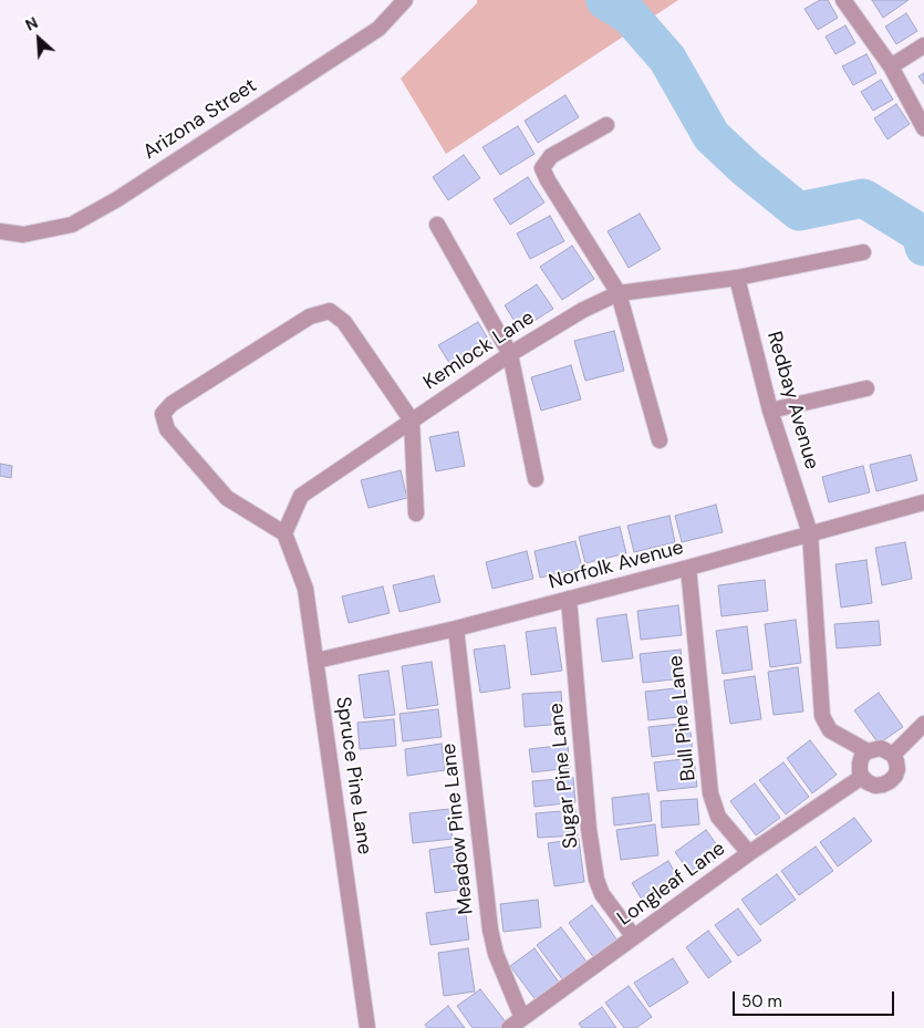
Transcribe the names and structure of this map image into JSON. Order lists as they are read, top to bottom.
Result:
{
  "streets": {
    "street": [
      "Arizona Street",
      "Kemlock Lane",
      "Redbay Avenue",
      "Norfolk Avenue",
      "Bull Pine Lane",
      "Spruce Pine Lane",
      "Sugar Pine Lane",
      "Meadow Pine Lane",
      "Longleaf Lane"
    ]
  },
  "crossings": [
    ["Kemlock Lane", "Redbay Avenue"],
    ["Kemlock Lane", "Spruce Pine Lane"],
    ["Redbay Avenue", "Norfolk Avenue"],
    ["Redbay Avenue", "Longleaf Lane"],
    ["Norfolk Avenue", "Bull Pine Lane"],
    ["Norfolk Avenue", "Spruce Pine Lane"],
    ["Norfolk Avenue", "Sugar Pine Lane"],
    ["Norfolk Avenue", "Meadow Pine Lane"],
    ["Bull Pine Lane", "Longleaf Lane"],
    ["Sugar Pine Lane", "Longleaf Lane"],
    ["Meadow Pine Lane", "Longleaf Lane"]
  ],
  "scale_bar": "50 m",
  "north": "top left"
}
